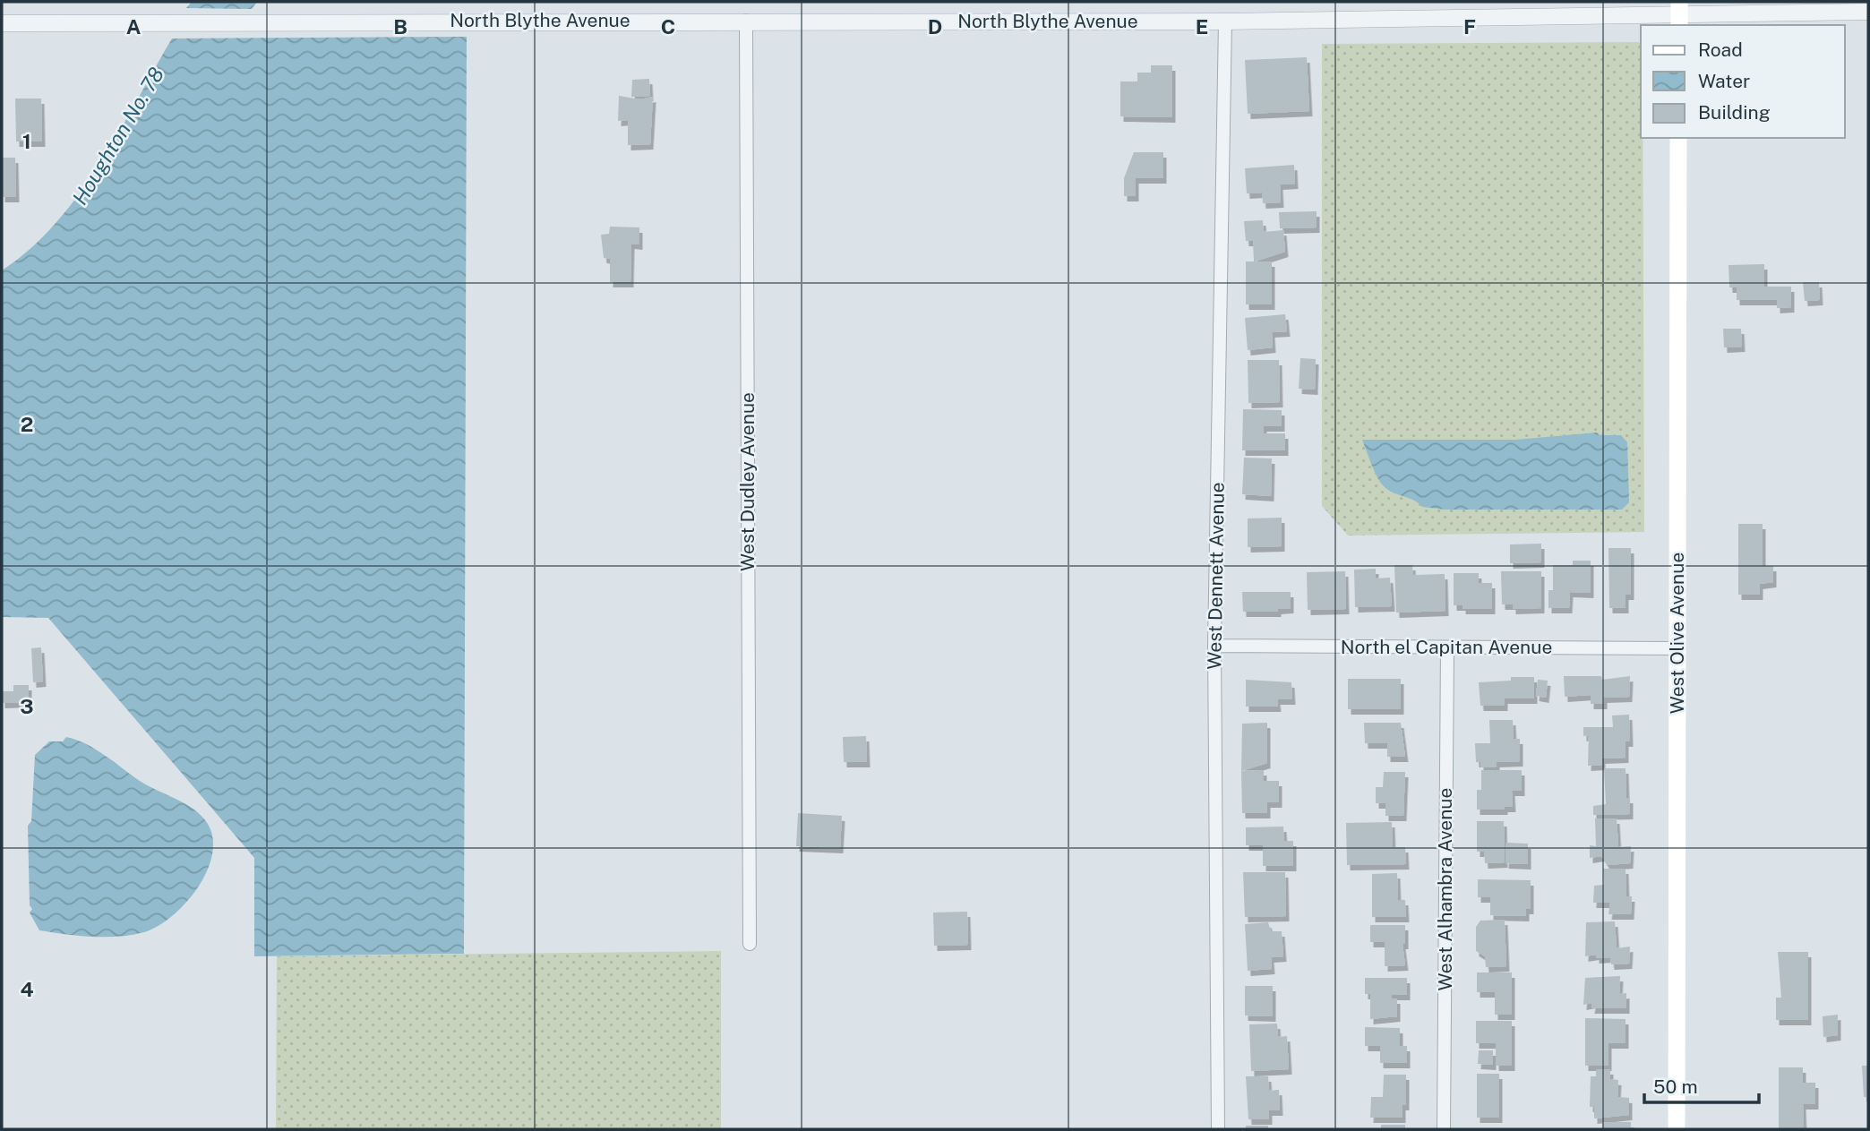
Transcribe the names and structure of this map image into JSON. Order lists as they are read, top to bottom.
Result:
{
  "streets": {
    "main road": ["West Olive Avenue"],
    "street": [
      "North Blythe Avenue",
      "West Dudley Avenue",
      "West Dennett Avenue",
      "North el Capitan Avenue",
      "West Alhambra Avenue"
    ]
  },
  "crossings": [
    ["North Blythe Avenue", "West Dudley Avenue"],
    ["North Blythe Avenue", "West Dennett Avenue"],
    ["West Dennett Avenue", "North el Capitan Avenue"],
    ["West Olive Avenue", "North el Capitan Avenue"],
    ["North el Capitan Avenue", "West Alhambra Avenue"]
  ],
  "water": ["Houghton No. 78"],
  "legend": ["Road", "Water", "Building"],
  "scale_bar": "50 m",
  "grid": {
    "columns": [
      "A",
      "B",
      "C",
      "D",
      "E",
      "F"
    ],
    "rows": [
      "1",
      "2",
      "3",
      "4"
    ]
  }
}
